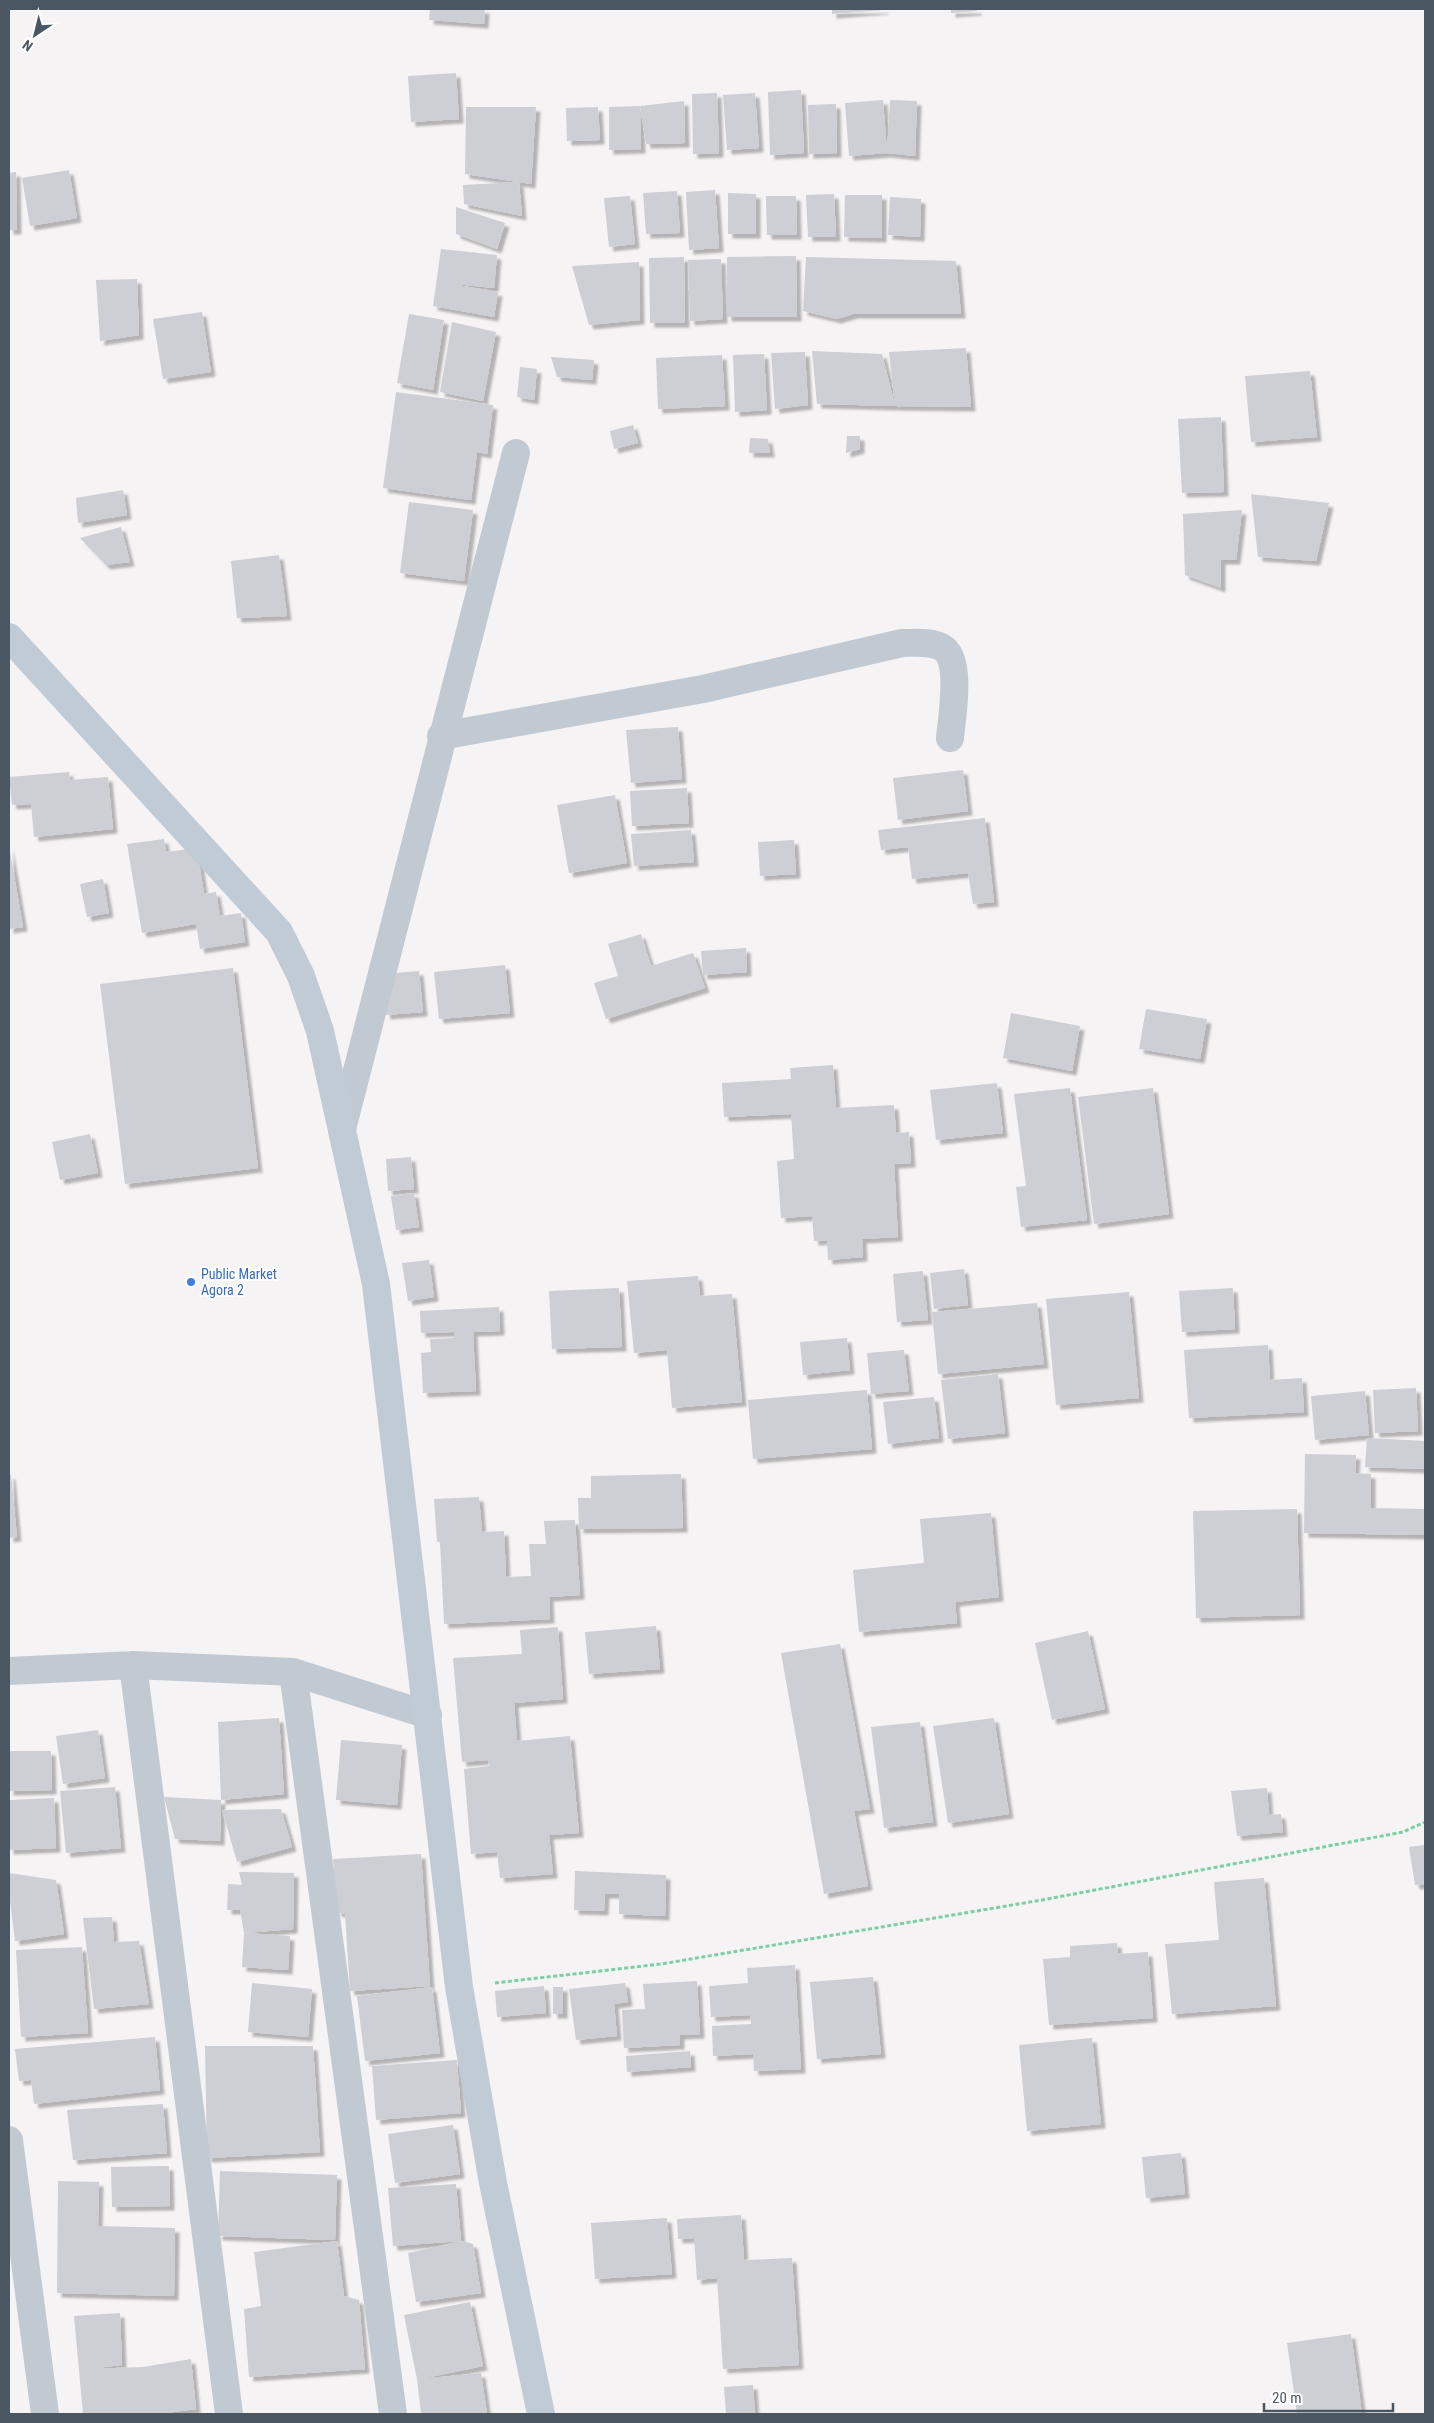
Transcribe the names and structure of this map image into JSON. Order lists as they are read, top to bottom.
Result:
{
  "places": ["Public Market Agora 2"],
  "scale_bar": "20 m",
  "north": "bottom left"
}
